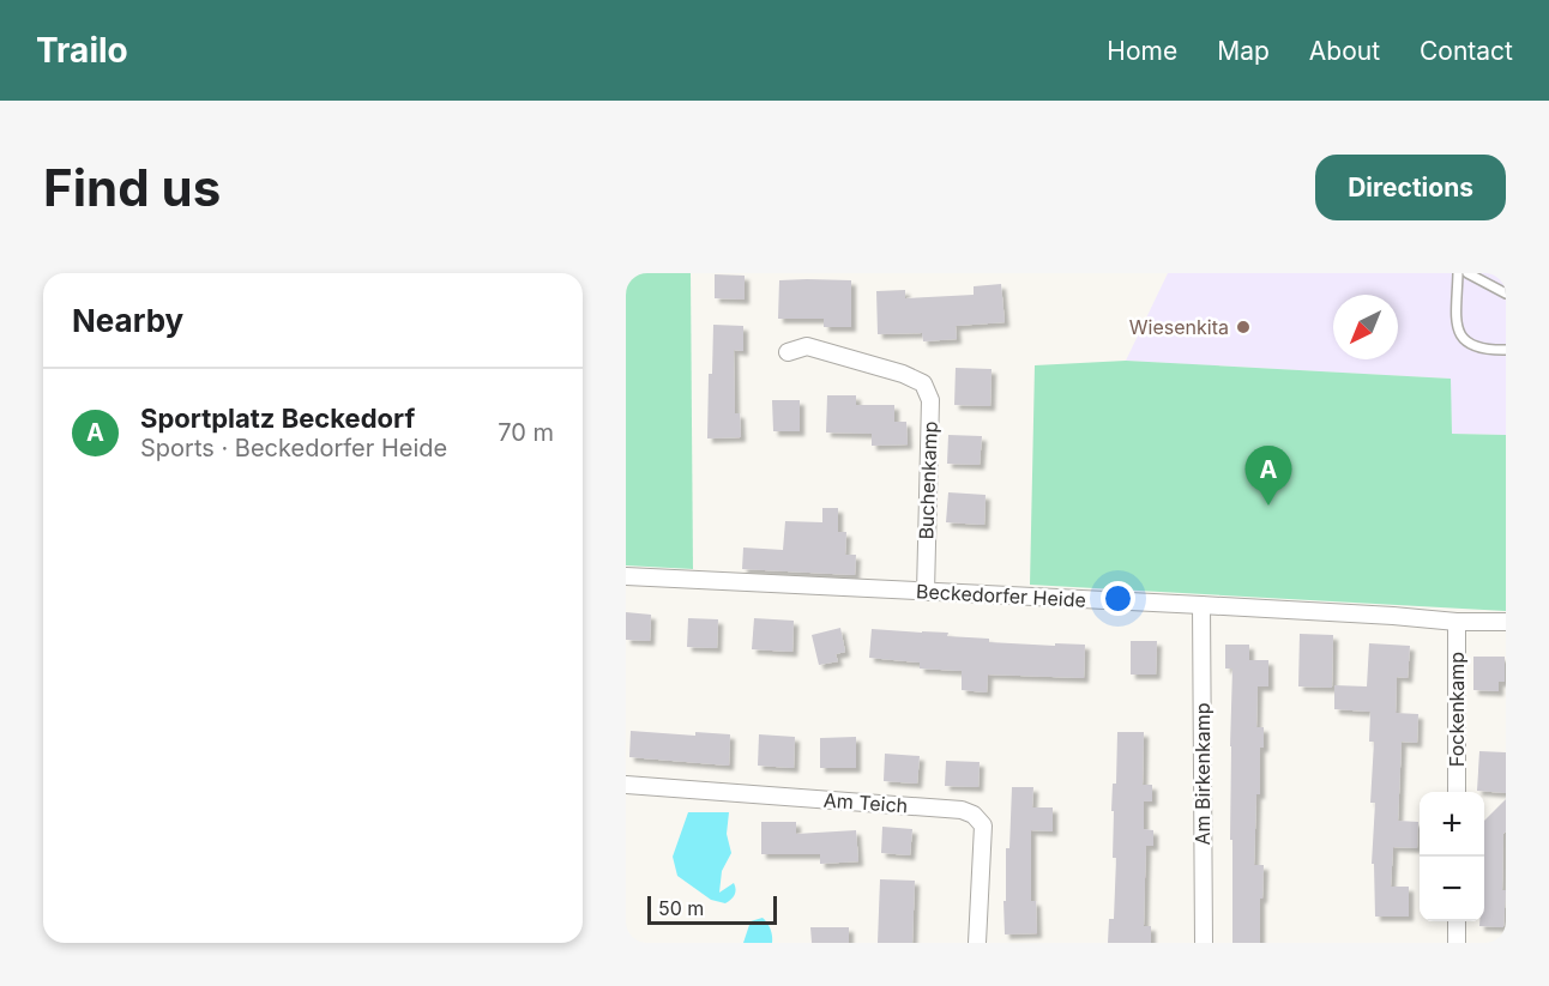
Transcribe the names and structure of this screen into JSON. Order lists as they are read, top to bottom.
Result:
{
  "streets": {
    "street": [
      "Buchenkamp",
      "Beckedorfer Heide",
      "Fockenkamp",
      "Am Birkenkamp",
      "Am Teich"
    ]
  },
  "crossings": [
    ["Buchenkamp", "Beckedorfer Heide"],
    ["Beckedorfer Heide", "Fockenkamp"],
    ["Beckedorfer Heide", "Am Birkenkamp"]
  ],
  "places": ["Wiesenkita"],
  "scale_bar": "50 m",
  "north": "bottom left",
  "page": {
    "header": "Trailo",
    "nav": [
      "Home",
      "Map",
      "About",
      "Contact"
    ],
    "buttons": "Directions",
    "title": "Find us",
    "heading": "Nearby",
    "list": [
      {
        "mark": "A",
        "name": "Sportplatz Beckedorf",
        "note": "Sports · Beckedorfer Heide",
        "value": "70 m"
      }
    ],
    "pins": "A",
    "map_buttons": ["+", "−"],
    "scale": "50 m"
  }
}
